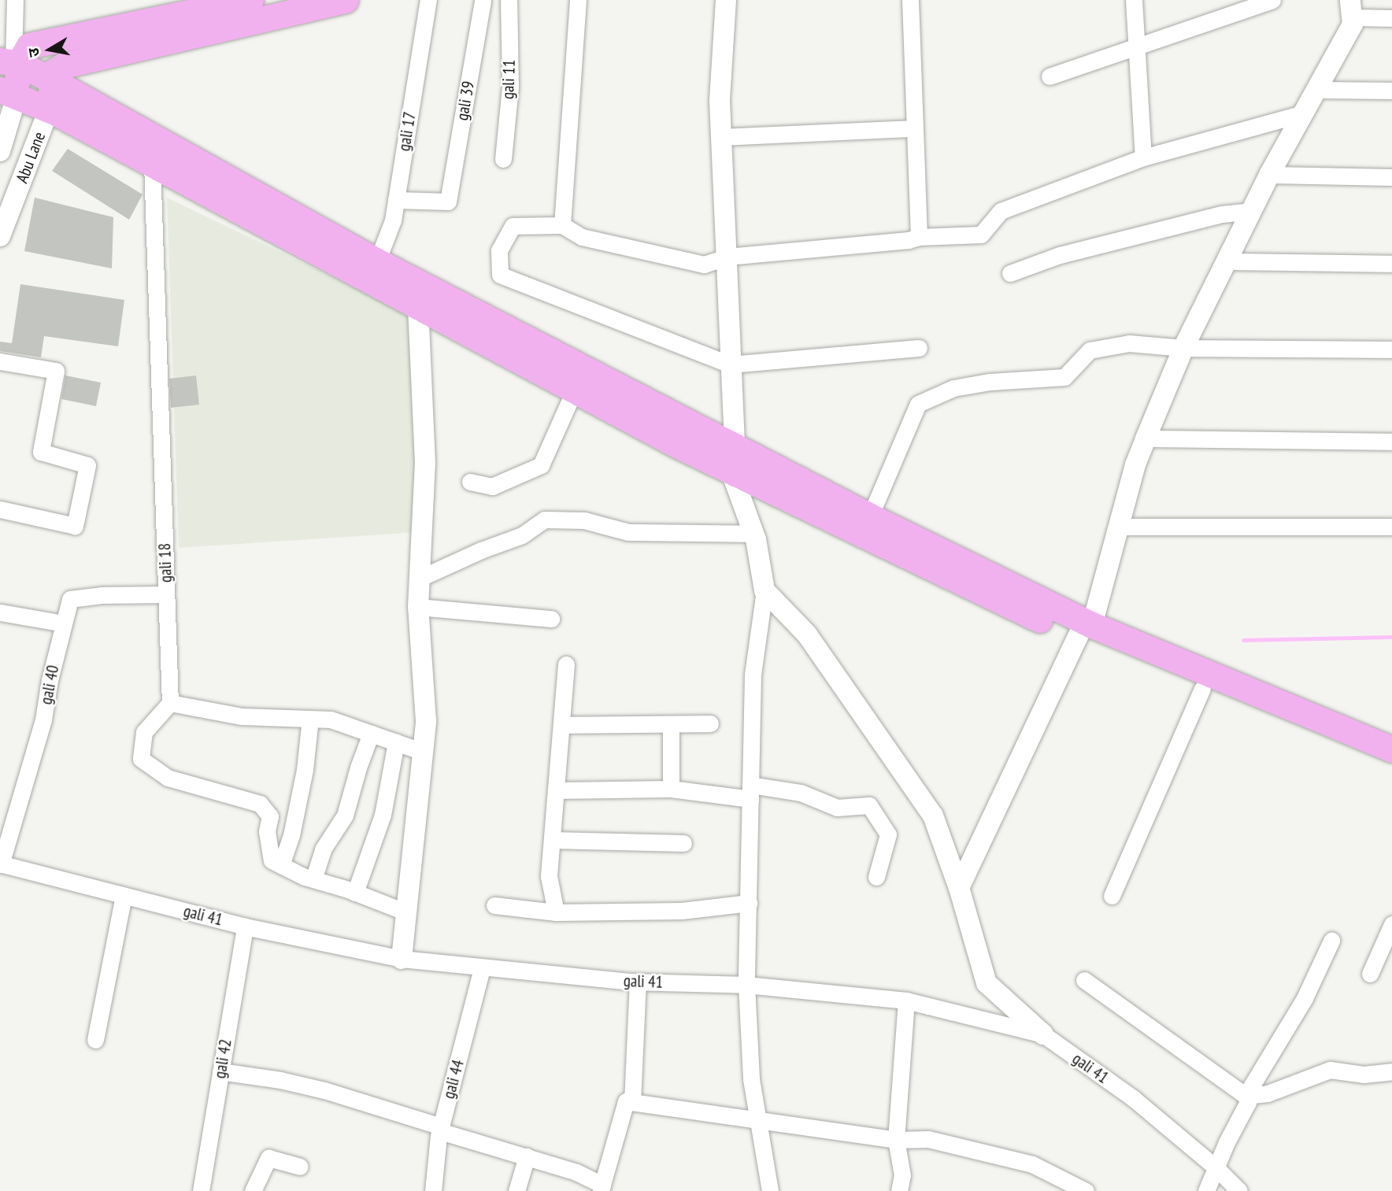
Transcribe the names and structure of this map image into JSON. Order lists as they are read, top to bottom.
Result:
{
  "streets": {
    "street": [
      "gali 11",
      "gali 39",
      "gali 17",
      "Abu Lane",
      "gali 18",
      "gali 40",
      "gali 41",
      "gali 42",
      "gali 44"
    ]
  },
  "crossings": [
    ["gali 39", "gali 17"],
    ["gali 18", "gali 40"],
    ["gali 40", "gali 41"],
    ["gali 41", "gali 42"],
    ["gali 41", "gali 44"]
  ],
  "north": "left"
}
